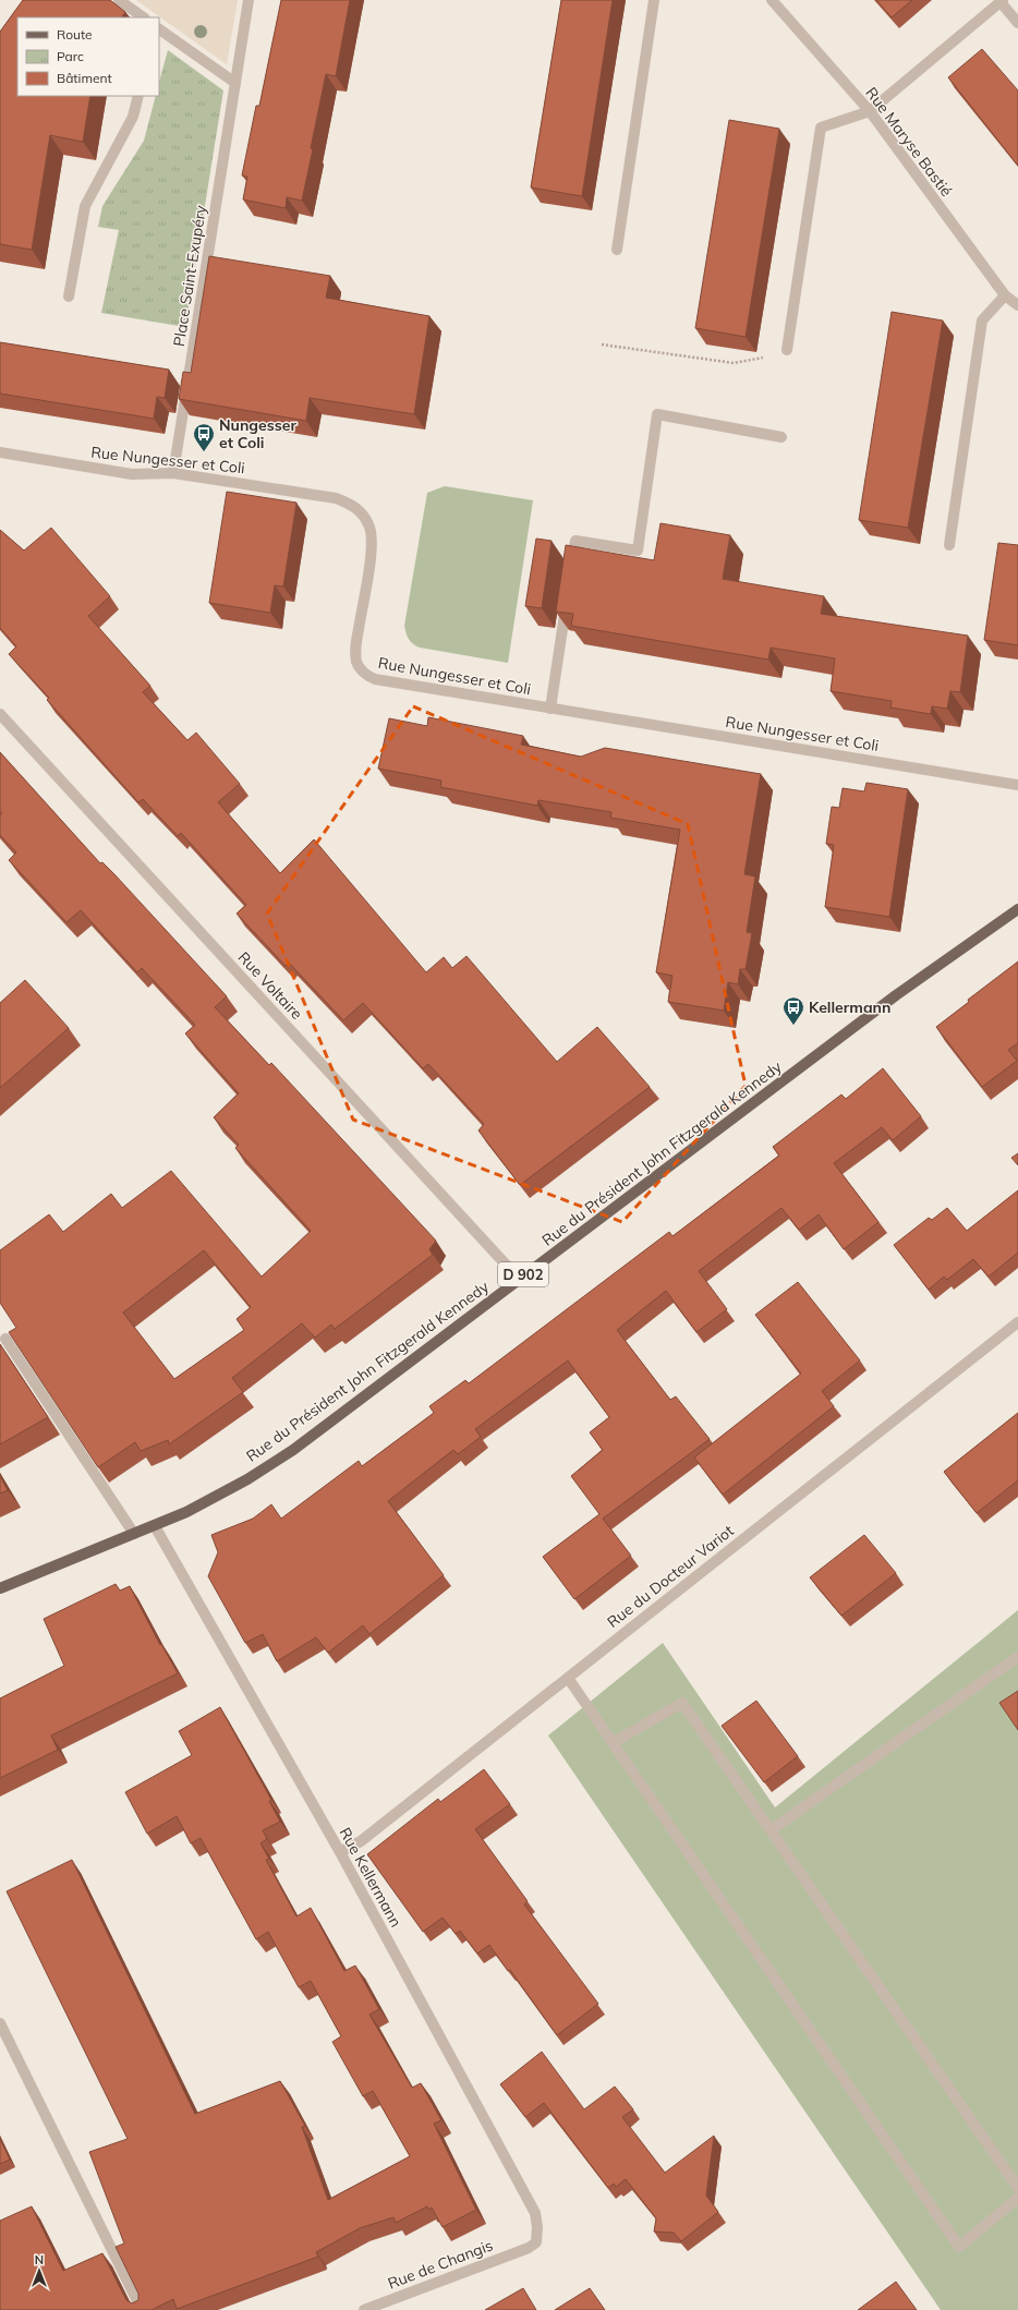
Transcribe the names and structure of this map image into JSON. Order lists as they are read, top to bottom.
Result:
{
  "streets": {
    "main road": ["Rue du Président John Fitzgerald Kennedy", "D 902"],
    "street": [
      "Rue Maryse Bastié",
      "Place Saint-Exupéry",
      "Rue Nungesser et Coli",
      "Rue Voltaire",
      "Rue du Docteur Variot",
      "Rue Kellermann",
      "Rue de Changis"
    ]
  },
  "crossings": [
    ["Place Saint-Exupéry", "Rue Nungesser et Coli"],
    ["Rue Voltaire", "Rue du Président John Fitzgerald Kennedy"],
    ["Rue du Président John Fitzgerald Kennedy", "Rue Kellermann"],
    ["Rue du Docteur Variot", "Rue Kellermann"],
    ["Rue Kellermann", "Rue de Changis"]
  ],
  "places": {
    "bus stop": ["Nungesser et Coli", "Kellermann"]
  },
  "legend": ["Route", "Parc", "Bâtiment"],
  "north": "top"
}
